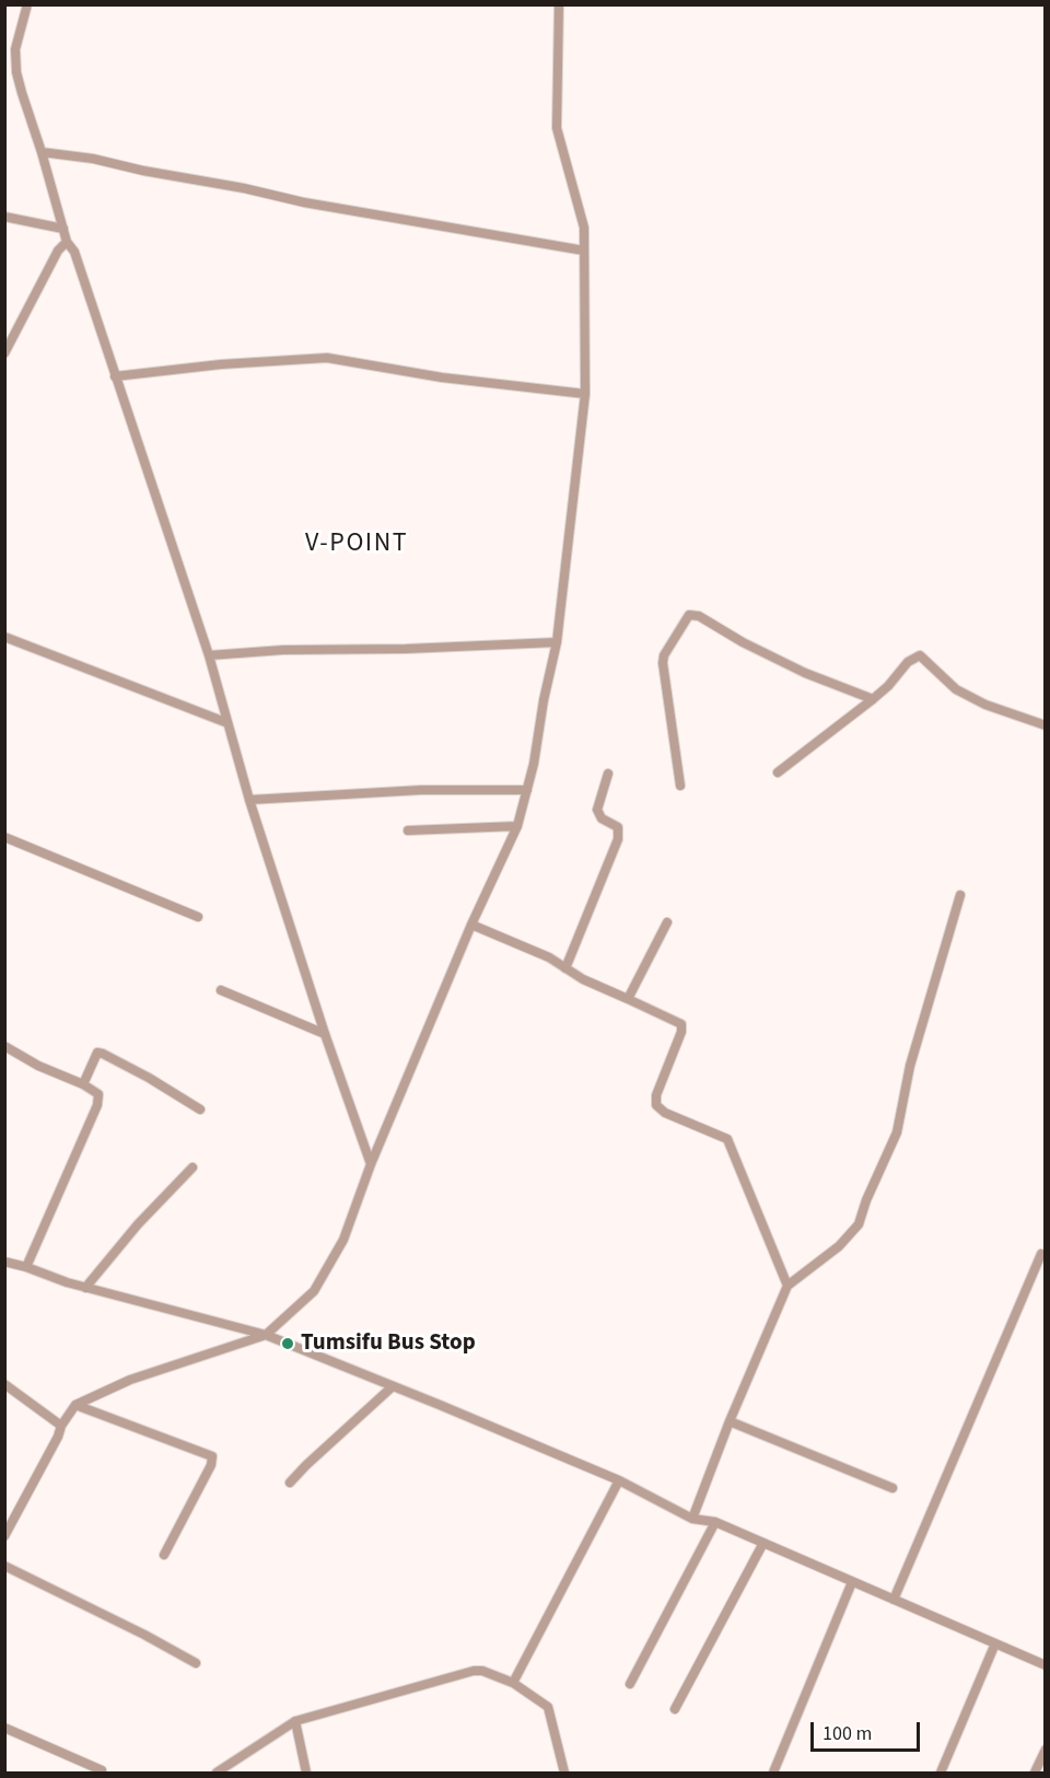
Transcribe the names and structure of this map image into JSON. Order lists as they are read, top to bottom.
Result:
{
  "districts": ["V-POINT"],
  "places": ["Tumsifu Bus Stop"],
  "scale_bar": "100 m"
}
